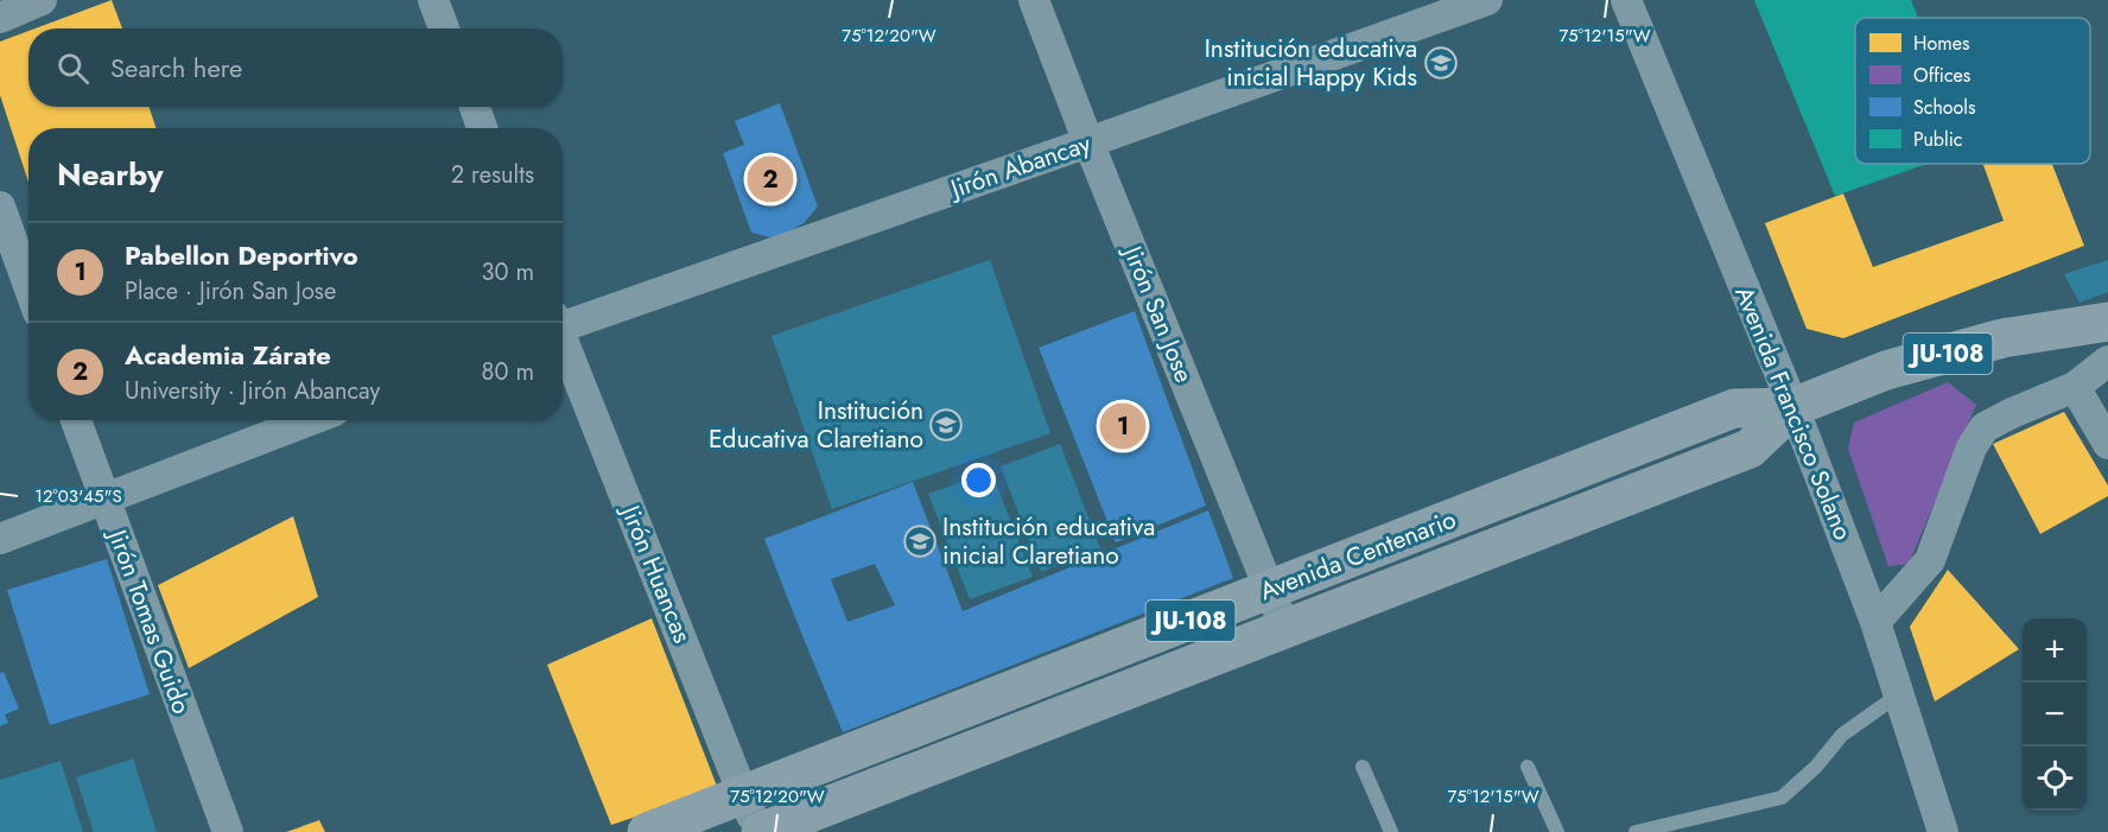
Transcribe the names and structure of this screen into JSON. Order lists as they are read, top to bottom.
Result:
{
  "streets": {
    "main road": ["JU-108", "Avenida Centenario"],
    "street": [
      "Jirón Abancay",
      "Jirón San Jose",
      "Avenida Francisco Solano",
      "Jirón Huancas",
      "Jirón Tomas Guido"
    ]
  },
  "crossings": [
    ["Jirón Abancay", "Jirón San Jose"],
    ["Jirón San Jose", "Avenida Centenario"],
    ["Avenida Francisco Solano", "Avenida Centenario"],
    ["Avenida Centenario", "Jirón Huancas"]
  ],
  "places": {
    "school or university": ["Institución educativa inicial Happy Kids", "Institución Educativa Claretiano", "Institución educativa inicial Claretiano"]
  },
  "legend": [
    "Homes",
    "Offices",
    "Schools",
    "Public"
  ],
  "page": {
    "search": "Search here",
    "heading": ["Nearby", "2 results"],
    "pins": ["2", "1"],
    "list": [
      {
        "mark": "1",
        "name": "Pabellon Deportivo",
        "note": "Place · Jirón San Jose",
        "value": "30 m"
      },
      {
        "mark": "2",
        "name": "Academia Zárate",
        "note": "University · Jirón Abancay",
        "value": "80 m"
      }
    ],
    "map_buttons": ["+", "−"]
  },
  "coordinates": ["75°12'20\"W", "75°12'15\"W", "12°03'45\"S"]
}
